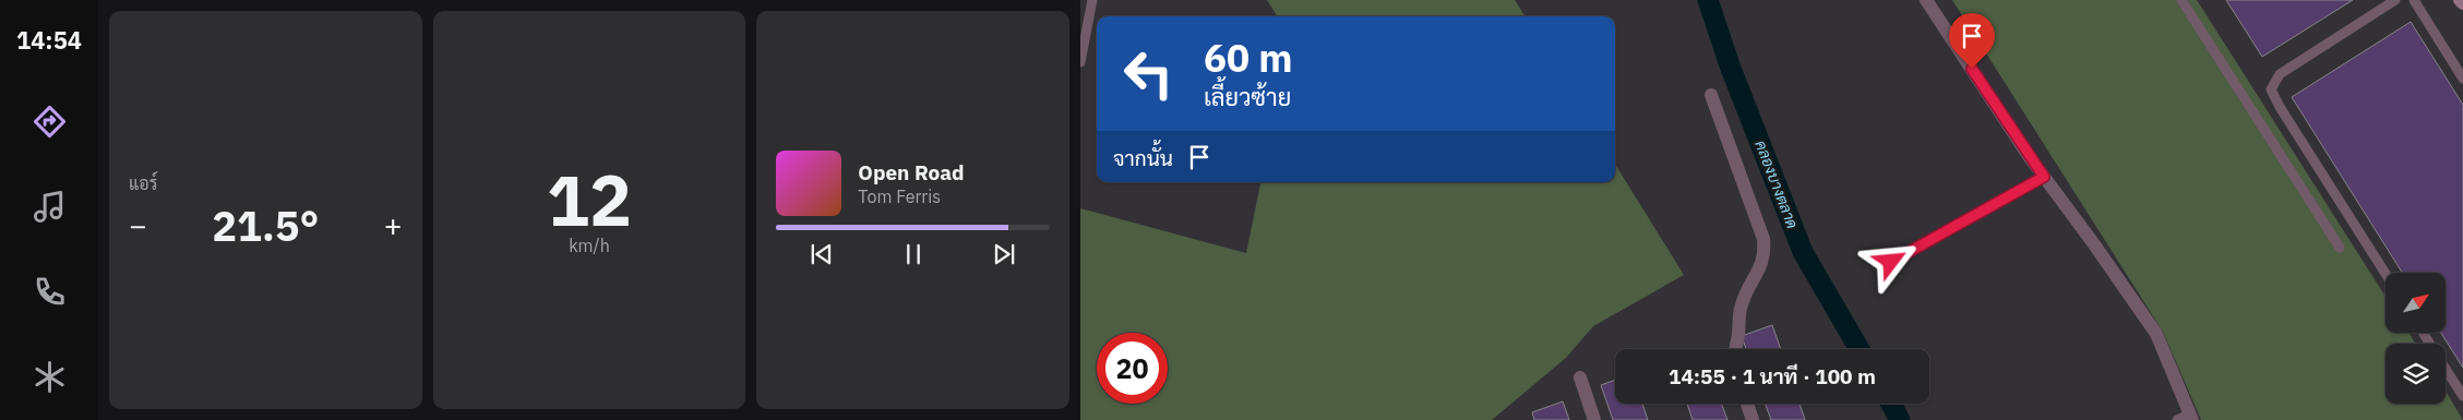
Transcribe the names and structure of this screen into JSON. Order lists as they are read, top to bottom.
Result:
{
  "water": ["คลองบางตลาด"],
  "north": "top right",
  "page": {
    "tabs": "14:54",
    "tile": [
      "แอร์",
      ["12", "km/h"]
    ],
    "turn": ["60 m", "เลี้ยวซ้าย"],
    "then": "จากนั้น",
    "song": ["Open Road", "Tom Ferris"],
    "heat": ["−", "21.5°", "+"],
    "limit": "20",
    "trip": "14:55 · 1 นาที · 100 m"
  }
}
